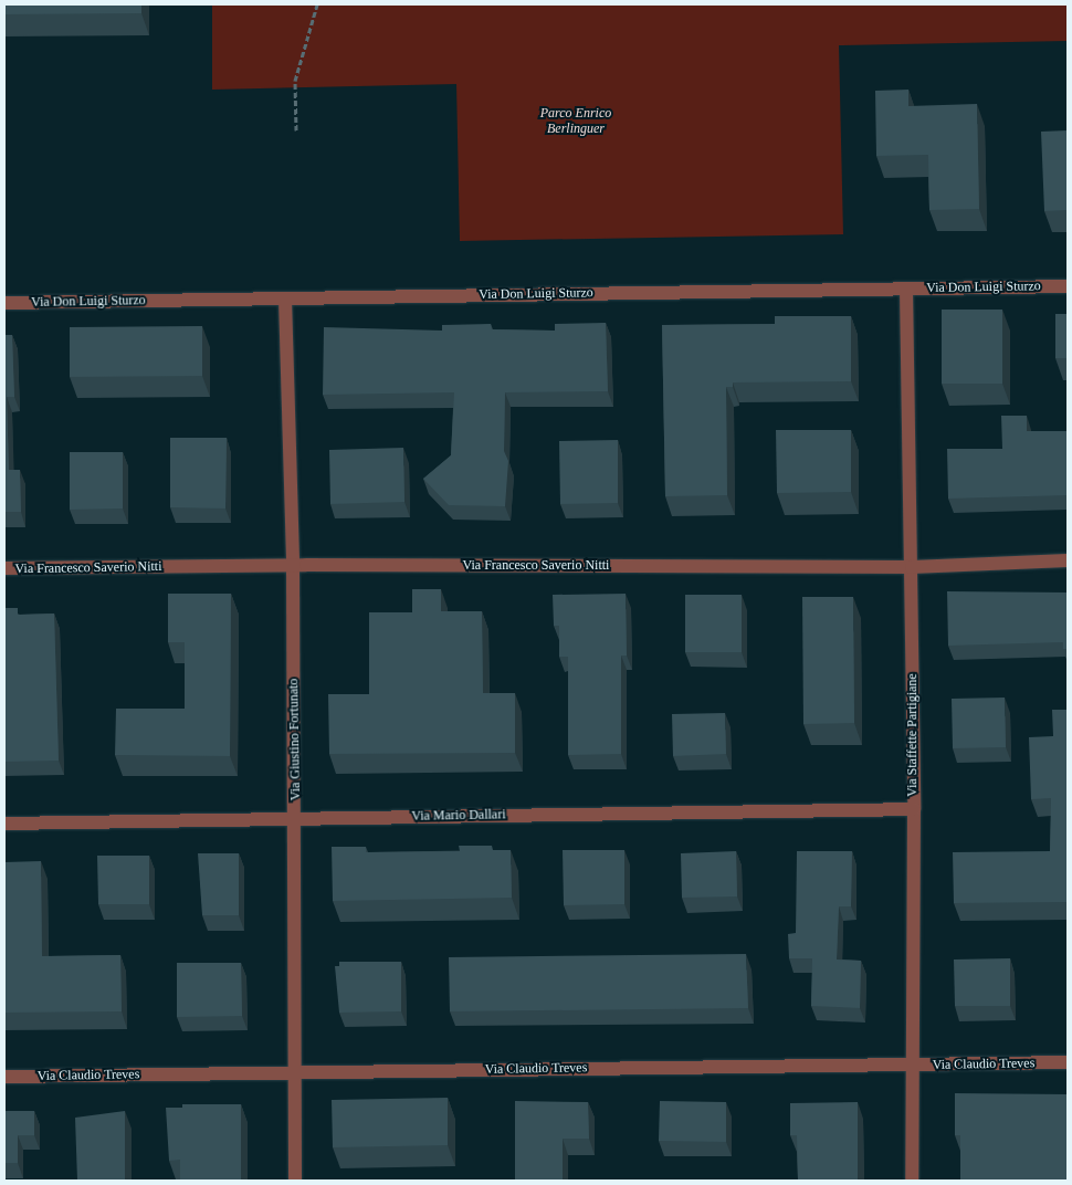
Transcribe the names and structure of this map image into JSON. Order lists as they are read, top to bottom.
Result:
{
  "streets": {
    "street": [
      "Via Don Luigi Sturzo",
      "Via Francesco Saverio Nitti",
      "Via Staffette Partigiane",
      "Via Giustino Fortunato",
      "Via Mario Dallari",
      "Via Claudio Treves"
    ]
  },
  "crossings": [
    ["Via Don Luigi Sturzo", "Via Staffette Partigiane"],
    ["Via Don Luigi Sturzo", "Via Giustino Fortunato"],
    ["Via Francesco Saverio Nitti", "Via Staffette Partigiane"],
    ["Via Francesco Saverio Nitti", "Via Giustino Fortunato"],
    ["Via Staffette Partigiane", "Via Mario Dallari"],
    ["Via Staffette Partigiane", "Via Claudio Treves"],
    ["Via Giustino Fortunato", "Via Mario Dallari"],
    ["Via Giustino Fortunato", "Via Claudio Treves"]
  ],
  "parks": ["Parco Enrico Berlinguer"]
}
